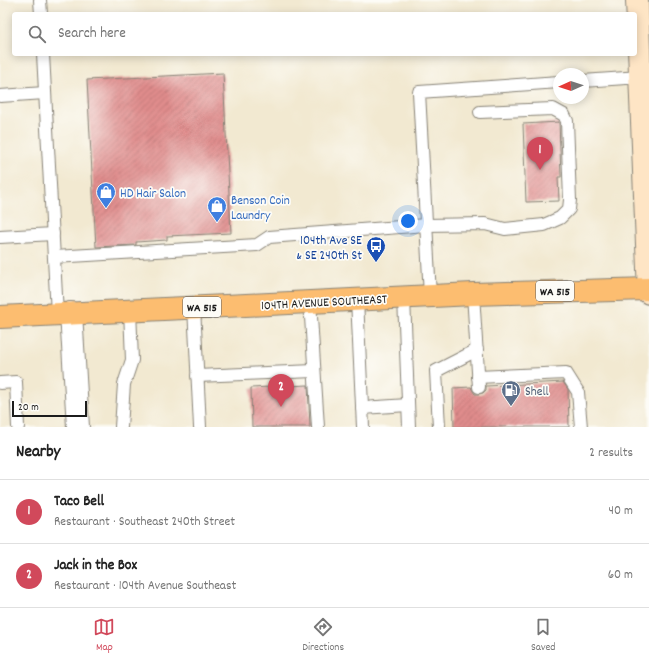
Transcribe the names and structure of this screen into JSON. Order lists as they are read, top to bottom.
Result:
{
  "streets": {
    "main road": ["WA 515", "104TH AVENUE SOUTHEAST"]
  },
  "places": {
    "shop": ["HD Hair Salon", "Benson Coin Laundry"],
    "bus stop": ["104th Ave SE & SE 240th St"],
    "fuel station": ["Shell"]
  },
  "scale_bar": "20 m",
  "north": "left",
  "page": {
    "search": "Search here",
    "pins": ["1", "2"],
    "scale": "20 m",
    "heading": ["Nearby", "2 results"],
    "list": [
      {
        "mark": "1",
        "name": "Taco Bell",
        "note": "Restaurant · Southeast 240th Street",
        "value": "40 m"
      },
      {
        "mark": "2",
        "name": "Jack in the Box",
        "note": "Restaurant · 104th Avenue Southeast",
        "value": "60 m"
      }
    ],
    "nav": ["Map", "Directions", "Saved"]
  }
}
